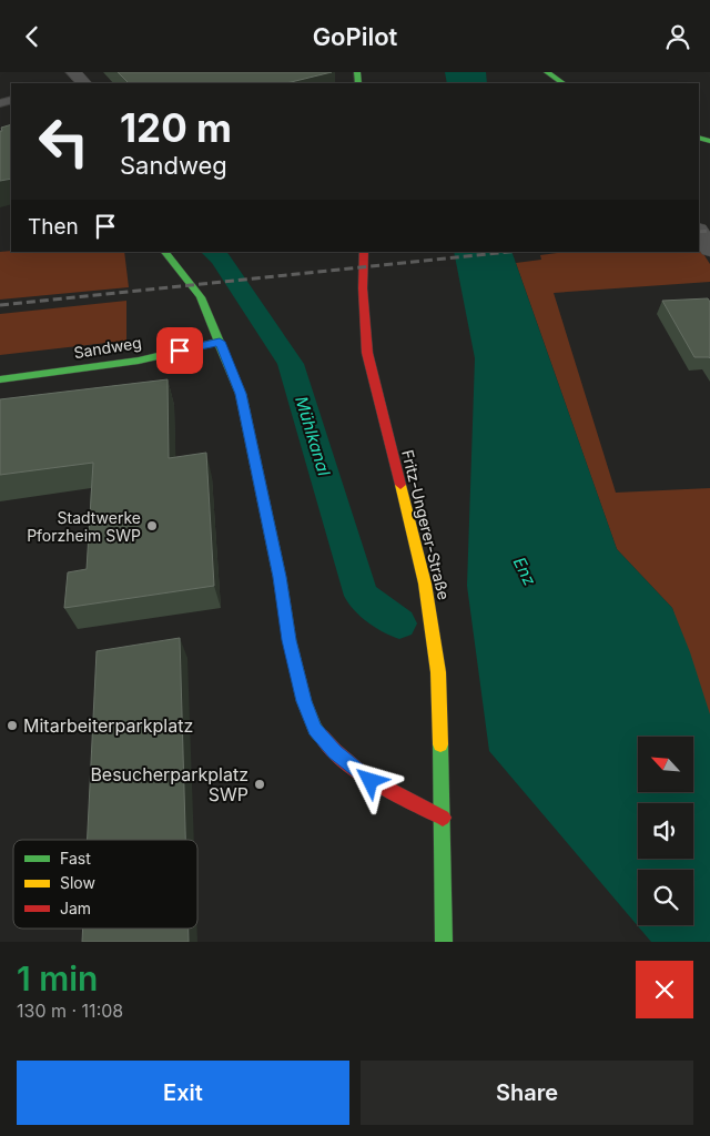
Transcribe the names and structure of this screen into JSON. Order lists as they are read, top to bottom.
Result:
{
  "streets": {
    "street": ["Sandweg", "Fritz-Ungerer-Straße"]
  },
  "water": ["Mühlkanal", "Enz"],
  "places": ["Stadtwerke Pforzheim SWP", "Mitarbeiterparkplatz", "Besucherparkplatz SWP"],
  "legend": ["Fast", "Slow", "Jam"],
  "north": "top left",
  "page": {
    "header": "GoPilot",
    "turn": ["120 m", "Sandweg"],
    "then": "Then",
    "heading": ["1 min", "130 m · 11:08"],
    "buttons": ["Exit", "Share"]
  }
}
